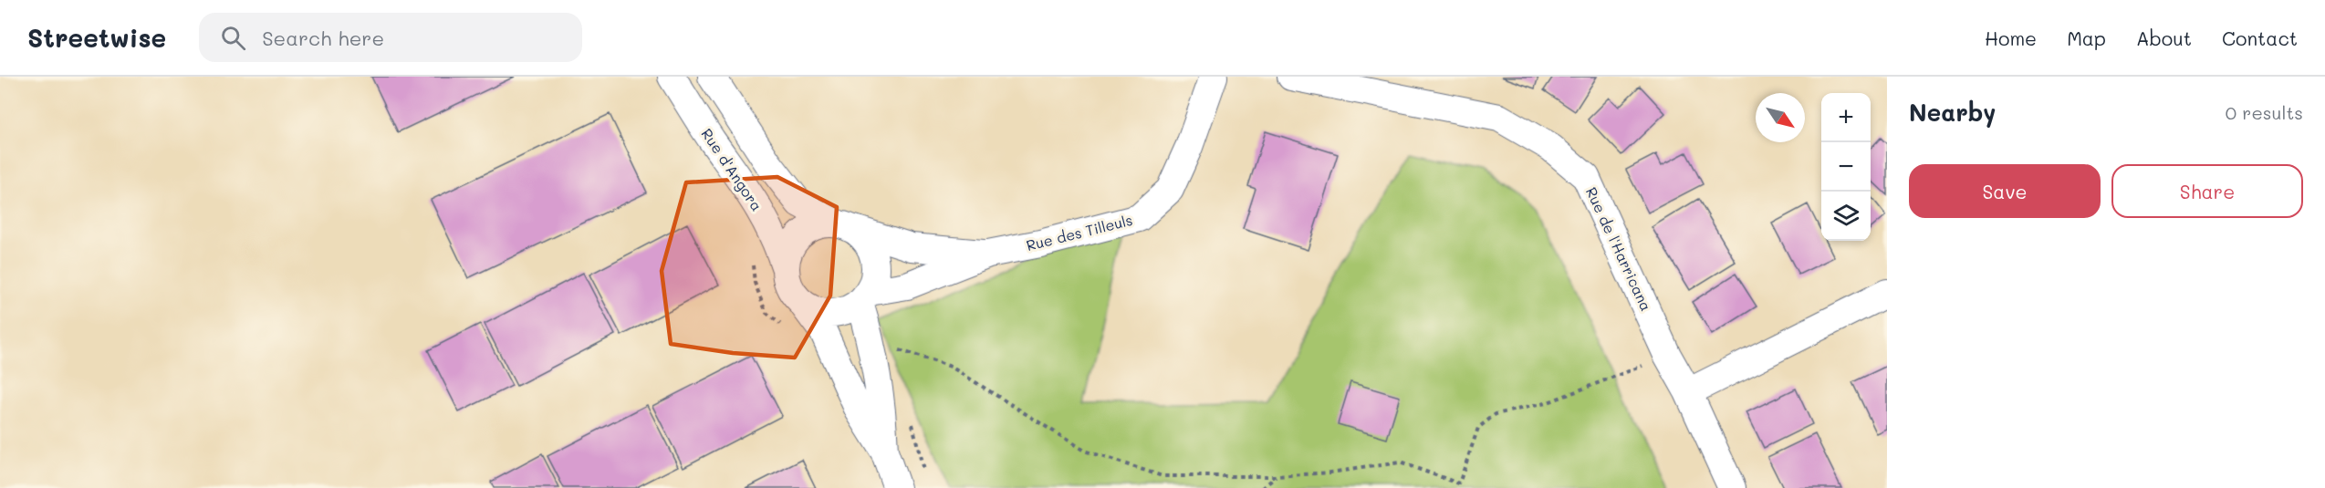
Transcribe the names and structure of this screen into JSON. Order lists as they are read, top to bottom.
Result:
{
  "streets": {
    "street": ["Rue d'Angora", "Rue des Tilleuls", "Rue de l'Harricana"]
  },
  "crossings": [
    ["Rue d'Angora", "Rue des Tilleuls"]
  ],
  "north": "bottom right",
  "page": {
    "header": "Streetwise",
    "search": "Search here",
    "nav": [
      "Home",
      "Map",
      "About",
      "Contact"
    ],
    "heading": ["Nearby", "0 results"],
    "map_buttons": ["+", "−"],
    "buttons": ["Save", "Share"]
  }
}
